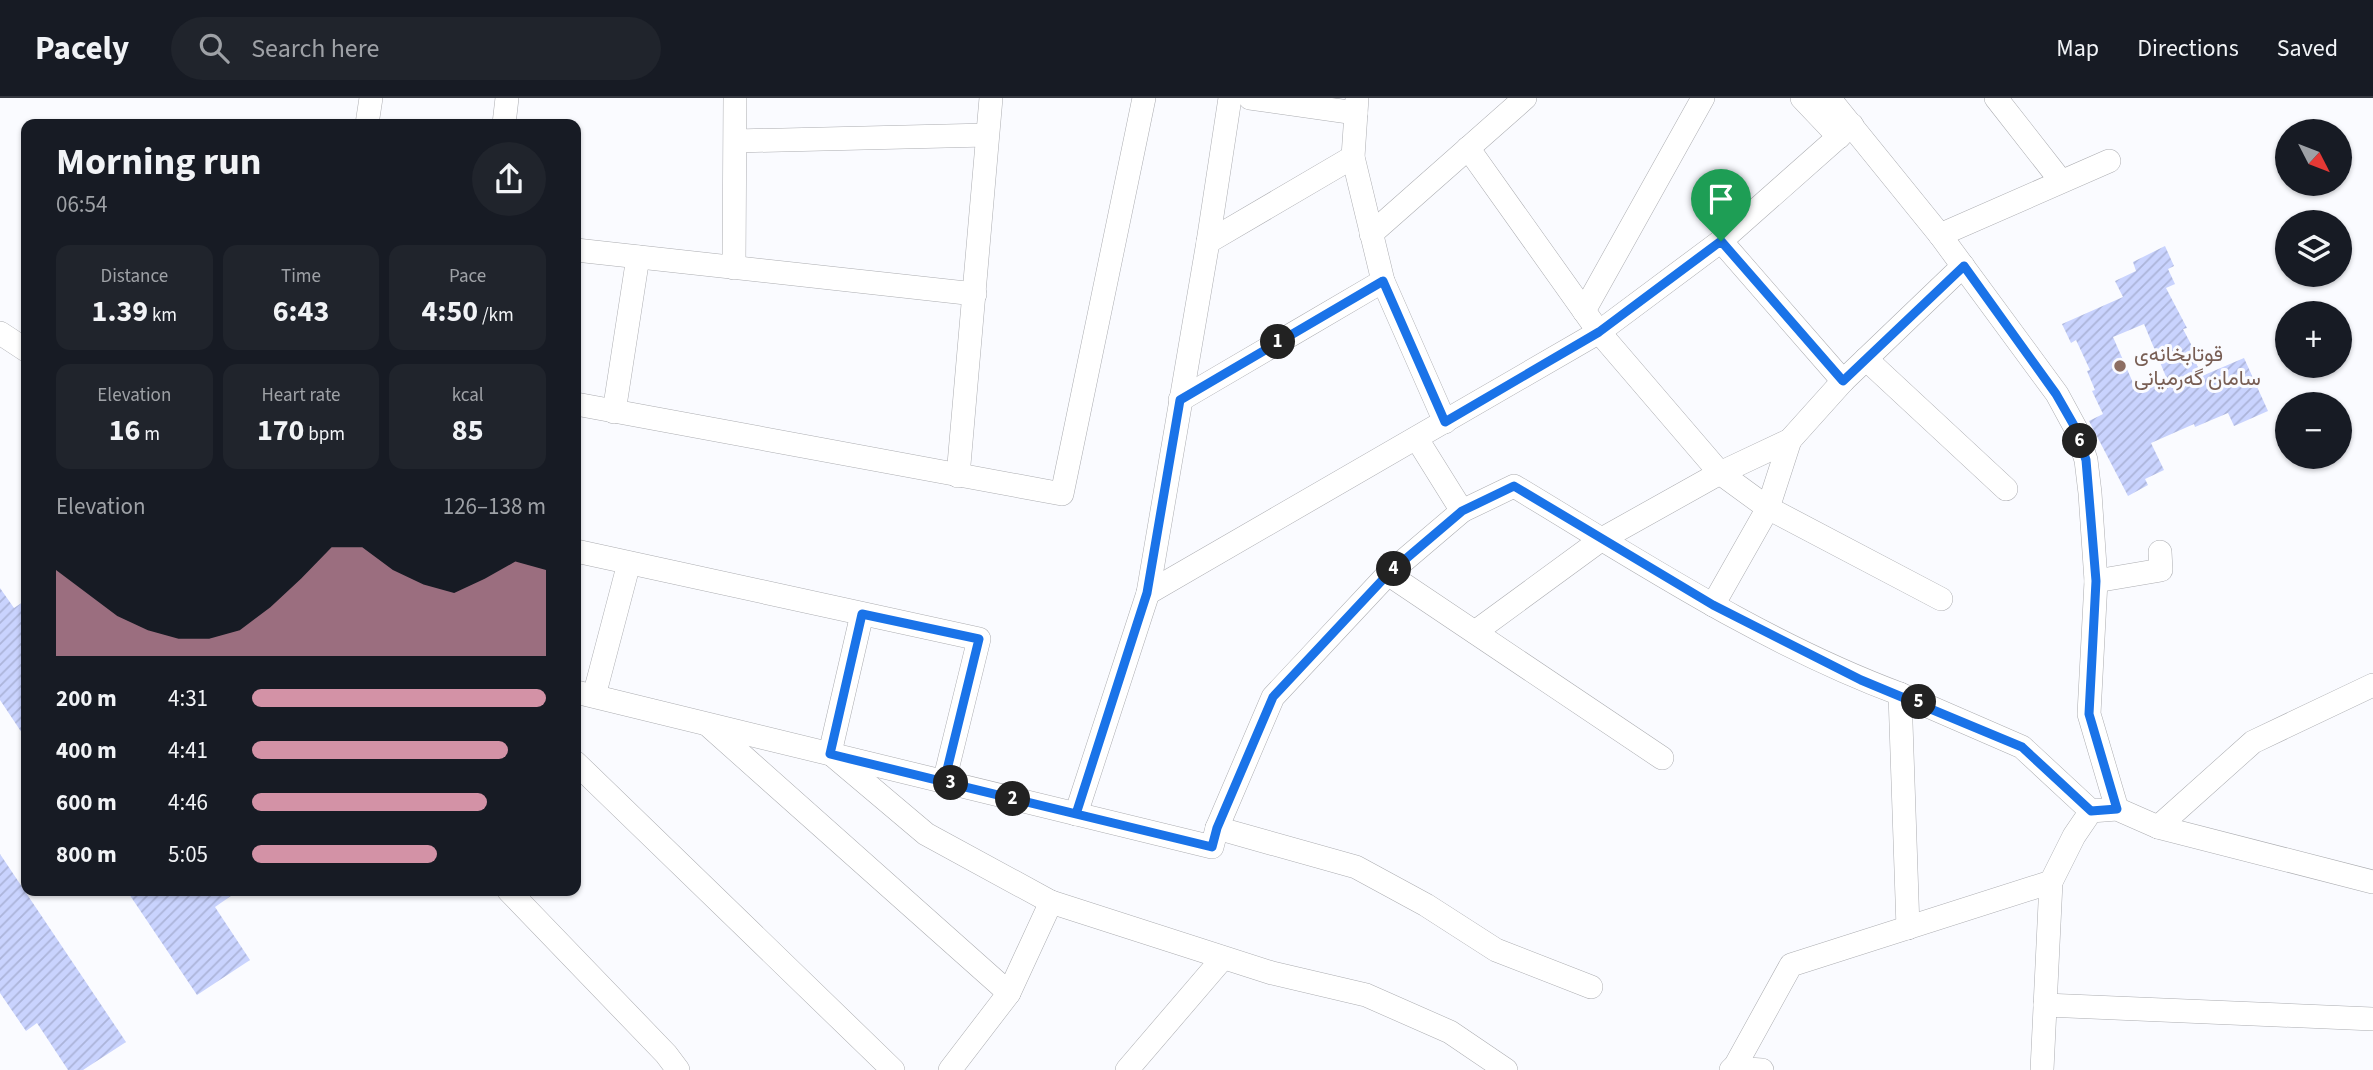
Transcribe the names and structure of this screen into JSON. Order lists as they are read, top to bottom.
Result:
{
  "places": ["قوتابخانەی سامان گەرمیانی"],
  "north": "bottom right",
  "page": {
    "header": "Pacely",
    "search": "Search here",
    "nav": ["Map", "Directions", "Saved"],
    "map_buttons": ["+", "−"],
    "heading": ["Morning run", "06:54"],
    "stats": [
      ["Distance", "1.39 km"],
      ["Time", "6:43"],
      ["Pace", "4:50 /km"],
      ["Elevation", "16 m"],
      ["Heart rate", "170 bpm"],
      ["kcal", "85"]
    ],
    "pins": [
      "1",
      "6",
      "4",
      "5",
      "3",
      "2"
    ],
    "chart": ["Elevation", "126–138 m"],
    "list": [
      {
        "name": "200 m",
        "note": "4:31"
      },
      {
        "name": "400 m",
        "note": "4:41"
      },
      {
        "name": "600 m",
        "note": "4:46"
      },
      {
        "name": "800 m",
        "note": "5:05"
      }
    ]
  }
}
